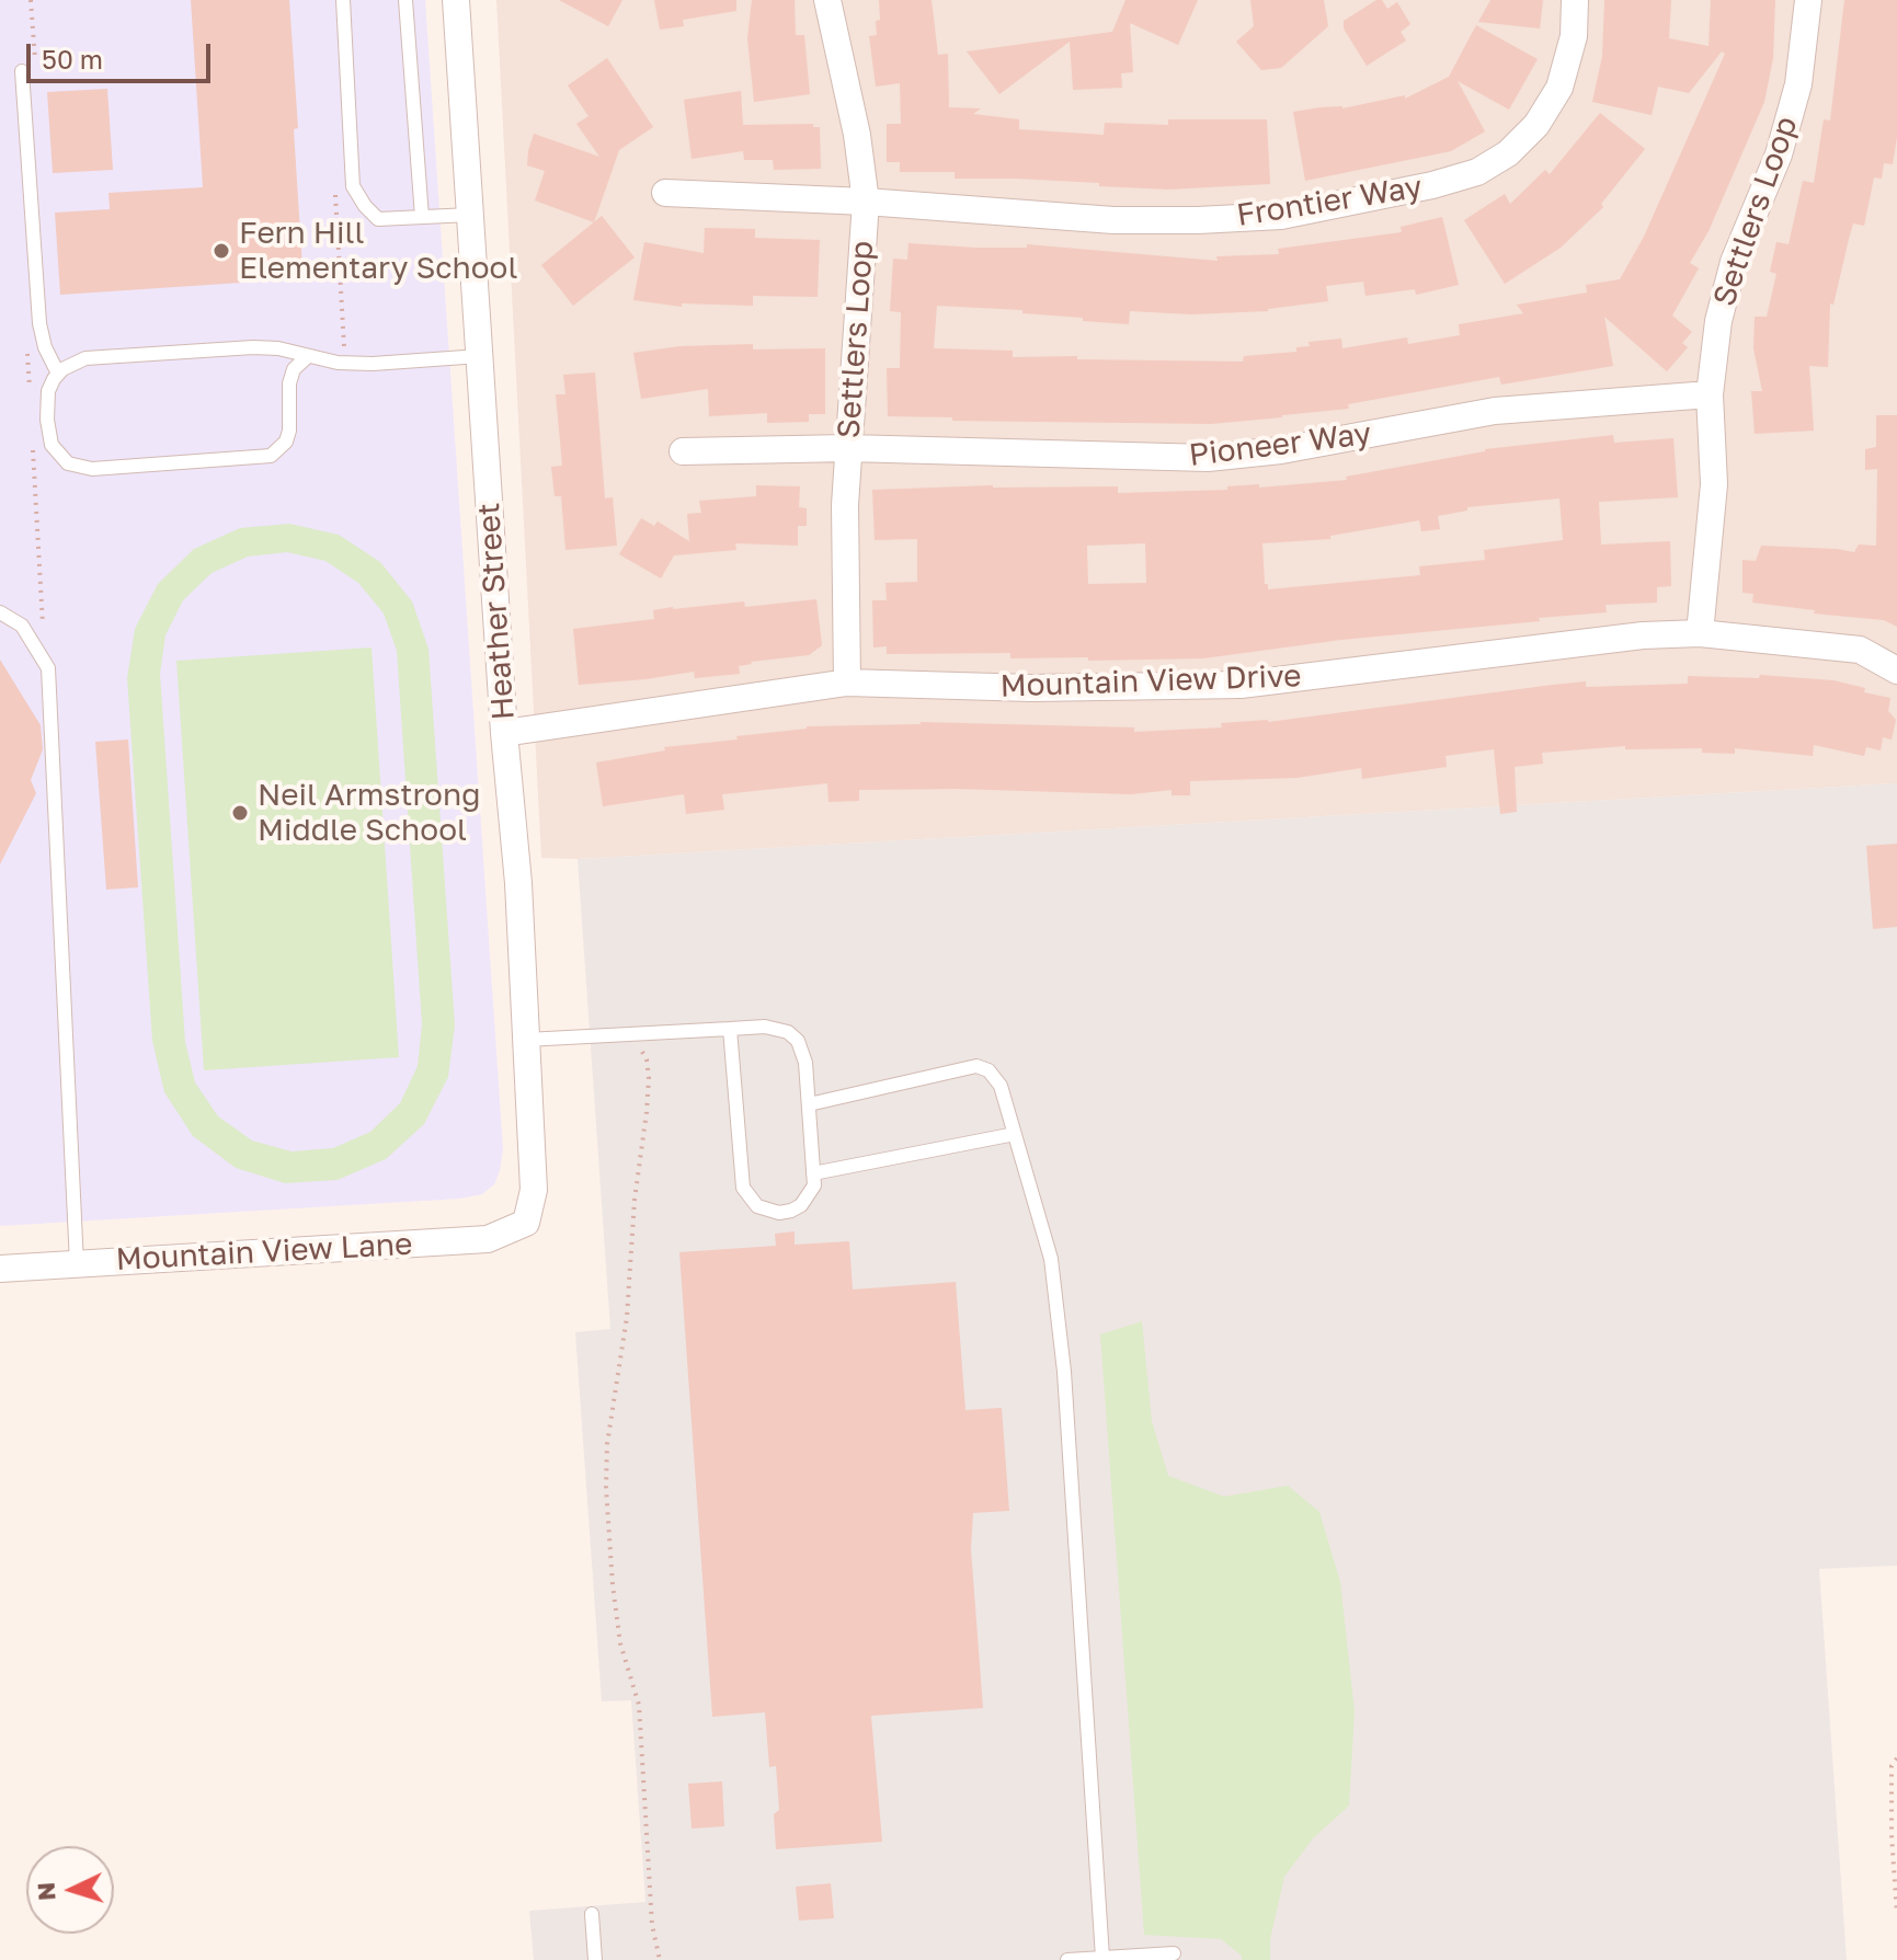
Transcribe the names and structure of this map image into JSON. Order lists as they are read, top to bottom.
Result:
{
  "streets": {
    "street": [
      "Frontier Way",
      "Settlers Loop",
      "Pioneer Way",
      "Heather Street",
      "Mountain View Drive",
      "Mountain View Lane"
    ]
  },
  "crossings": [
    ["Frontier Way", "Settlers Loop"],
    ["Settlers Loop", "Pioneer Way"],
    ["Settlers Loop", "Mountain View Drive"],
    ["Heather Street", "Mountain View Drive"],
    ["Heather Street", "Mountain View Lane"]
  ],
  "places": ["Fern Hill Elementary School", "Neil Armstrong Middle School"],
  "scale_bar": "50 m",
  "north": "left"
}
